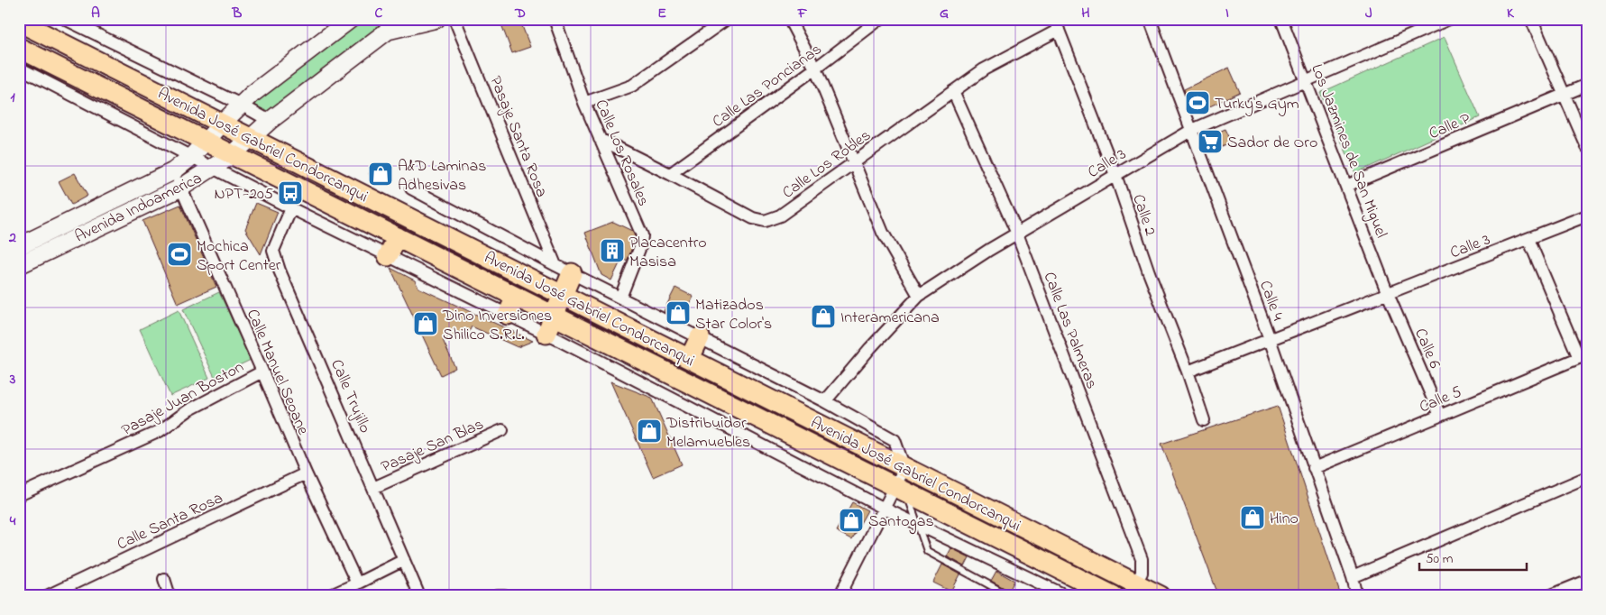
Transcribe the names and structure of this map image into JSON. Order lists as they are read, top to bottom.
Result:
{
  "streets": {
    "highway": ["Avenida José Gabriel Condorcanqui"],
    "main road": ["Avenida Indoamerica"],
    "street": [
      "Calle Las Poncianas",
      "Calle P",
      "Pasaje Santa Rosa",
      "Los Jazmines de San Miguel",
      "Calle Los Rosales",
      "Calle 3",
      "Calle Los Robles",
      "Calle 2",
      "Calle 4",
      "Calle Las Palmeras",
      "Calle 6",
      "Calle Manuel Seoane",
      "Calle Trujillo",
      "Pasaje Juan Boston",
      "Calle 5",
      "Pasaje San Blas",
      "Calle Santa Rosa"
    ]
  },
  "crossings": [
    ["Calle Las Poncianas", "Calle Los Robles"],
    ["Calle P", "Los Jazmines de San Miguel"],
    ["Avenida José Gabriel Condorcanqui", "Avenida Indoamerica"],
    ["Avenida José Gabriel Condorcanqui", "Calle Las Palmeras"],
    ["Los Jazmines de San Miguel", "Calle 3"],
    ["Los Jazmines de San Miguel", "Calle 6"],
    ["Calle Los Rosales", "Calle Los Robles"],
    ["Calle 3", "Calle 2"],
    ["Calle 3", "Calle 4"],
    ["Calle 3", "Calle Las Palmeras"],
    ["Calle 3", "Calle 6"],
    ["Calle 3", "Calle 5"],
    ["Calle Los Robles", "Calle 2"],
    ["Calle Los Robles", "Calle Las Palmeras"],
    ["Avenida Indoamerica", "Calle Manuel Seoane"],
    ["Calle 4", "Calle 5"],
    ["Calle 6", "Calle 5"],
    ["Calle Manuel Seoane", "Pasaje Juan Boston"],
    ["Calle Manuel Seoane", "Calle Santa Rosa"],
    ["Calle Trujillo", "Pasaje San Blas"]
  ],
  "places": {
    "sports": ["Turky's Gym", "Mochica Sport Center"],
    "supermarket": ["Sador de Oro"],
    "shop": [
      "A&D Laminas Adhesivas",
      "Matizados Star Color's",
      "Interamericana",
      "Dino Inversiones Shilico S.R.L.",
      "Distribuidor Melamuebles",
      "Hino",
      "Santogas"
    ],
    "bus stop": ["NPT-205"],
    "building": ["Placacentro Masisa"]
  },
  "scale_bar": "50 m",
  "grid": {
    "columns": [
      "A",
      "B",
      "C",
      "D",
      "E",
      "F",
      "G",
      "H",
      "I",
      "J",
      "K"
    ],
    "rows": [
      "1",
      "2",
      "3",
      "4"
    ]
  }
}
